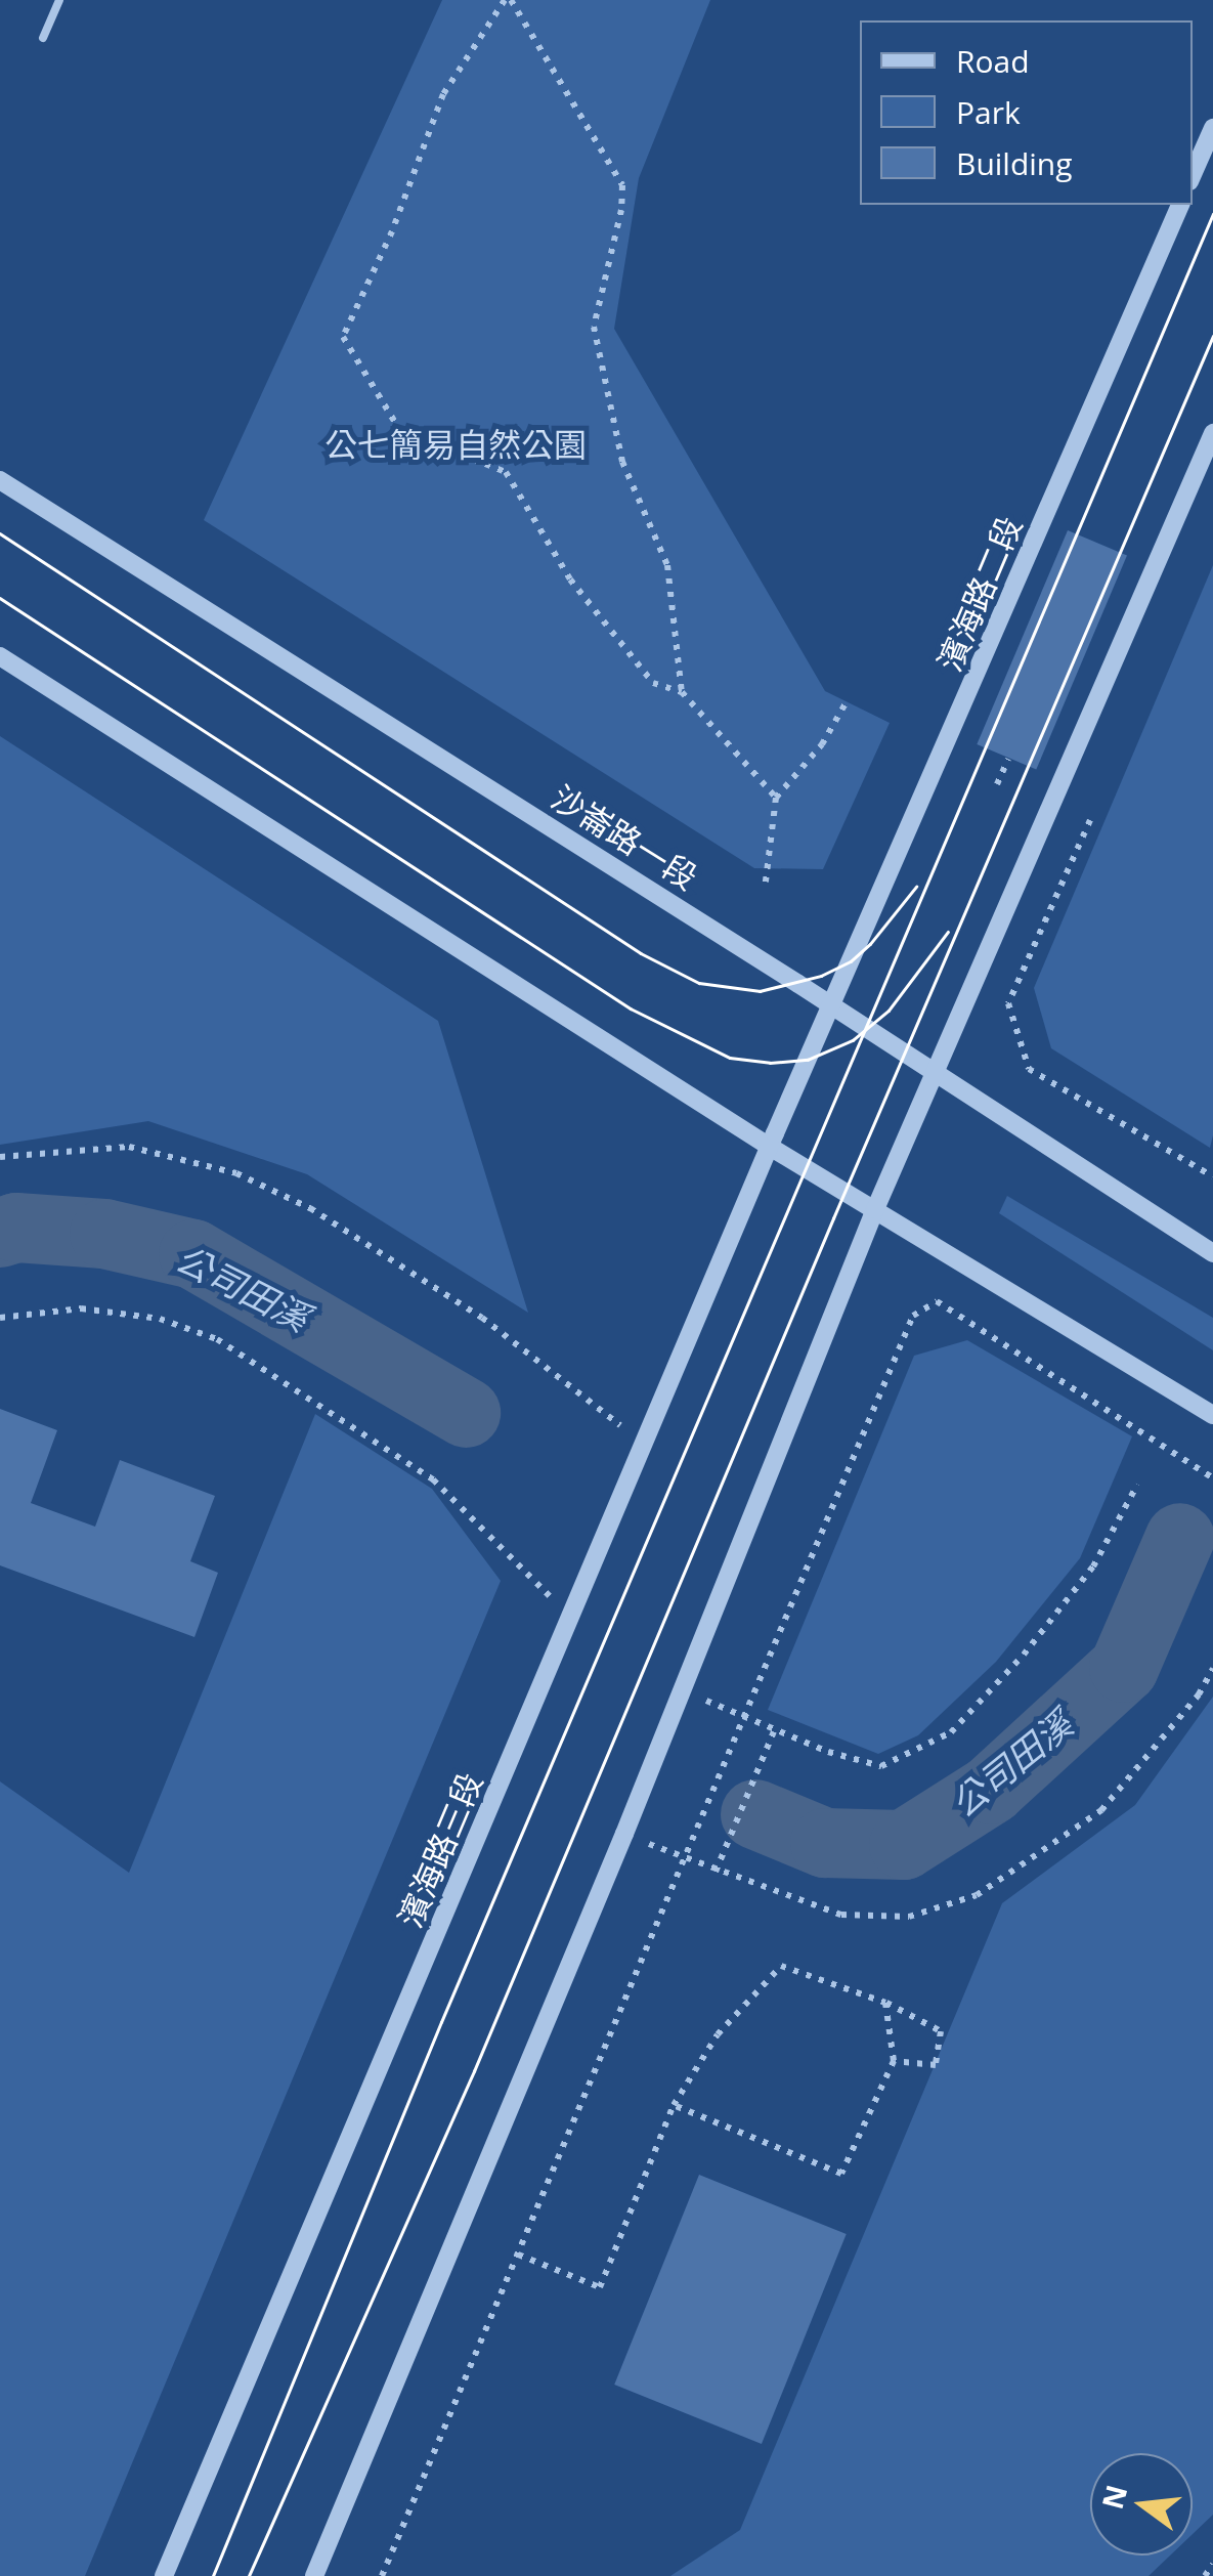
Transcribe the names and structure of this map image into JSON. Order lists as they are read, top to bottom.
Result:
{
  "streets": {
    "street": ["濱海路二段", "沙崙路一段", "濱海路三段"]
  },
  "crossings": [
    ["濱海路二段", "沙崙路一段"],
    ["濱海路二段", "濱海路三段"]
  ],
  "water": ["公司田溪"],
  "parks": ["公七簡易自然公園"],
  "legend": ["Road", "Park", "Building"],
  "north": "left"
}
